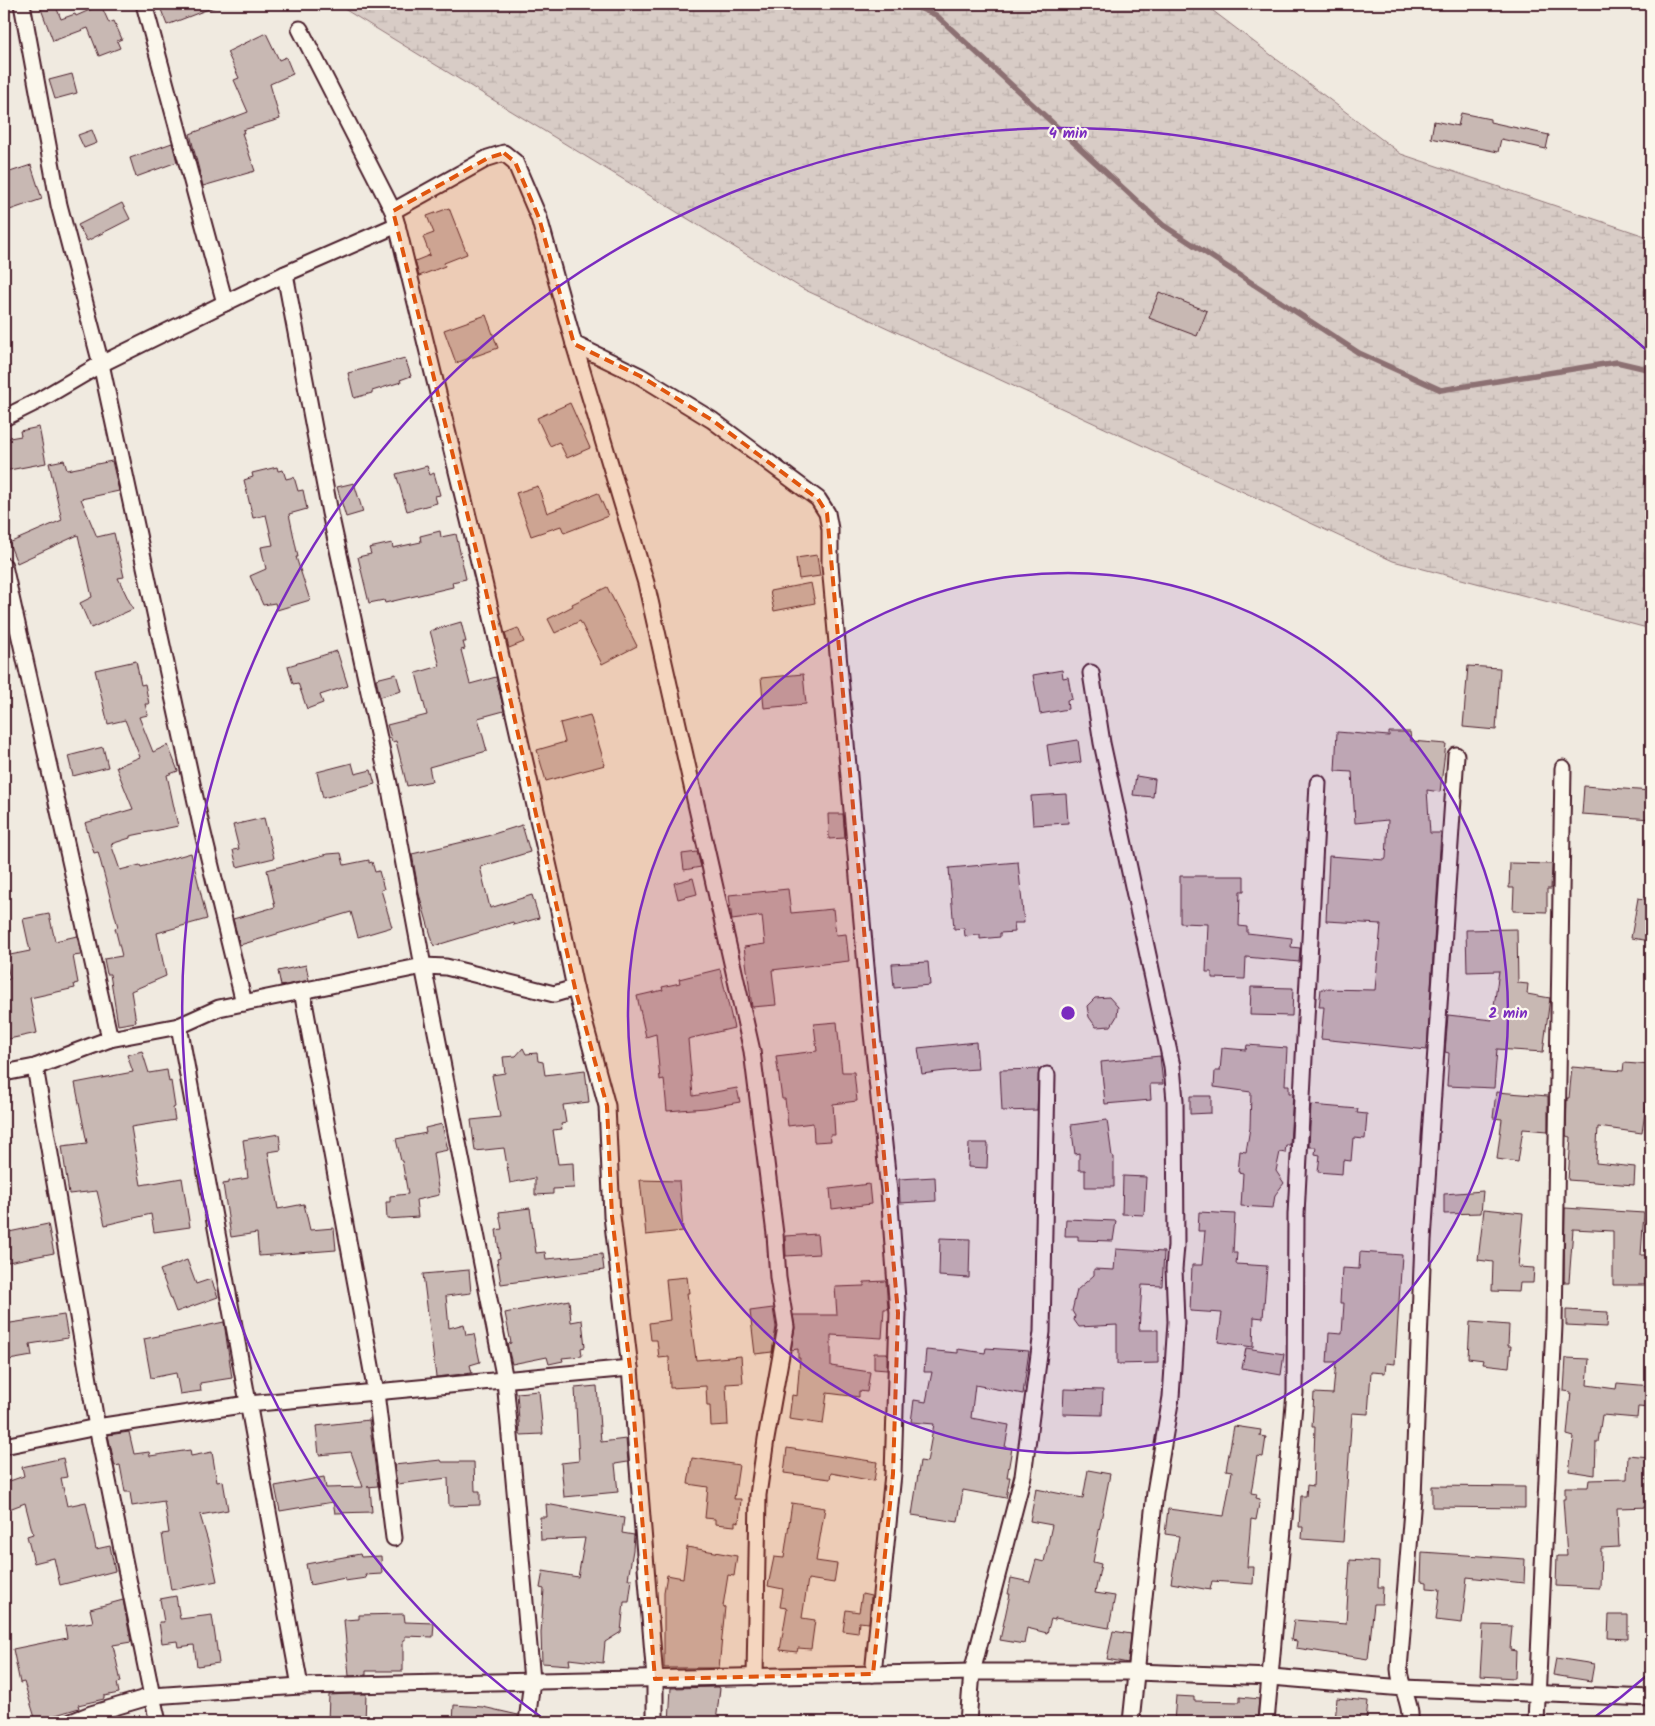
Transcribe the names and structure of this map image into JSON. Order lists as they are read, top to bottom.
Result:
{
  "rings": ["4 min", "2 min"]
}
